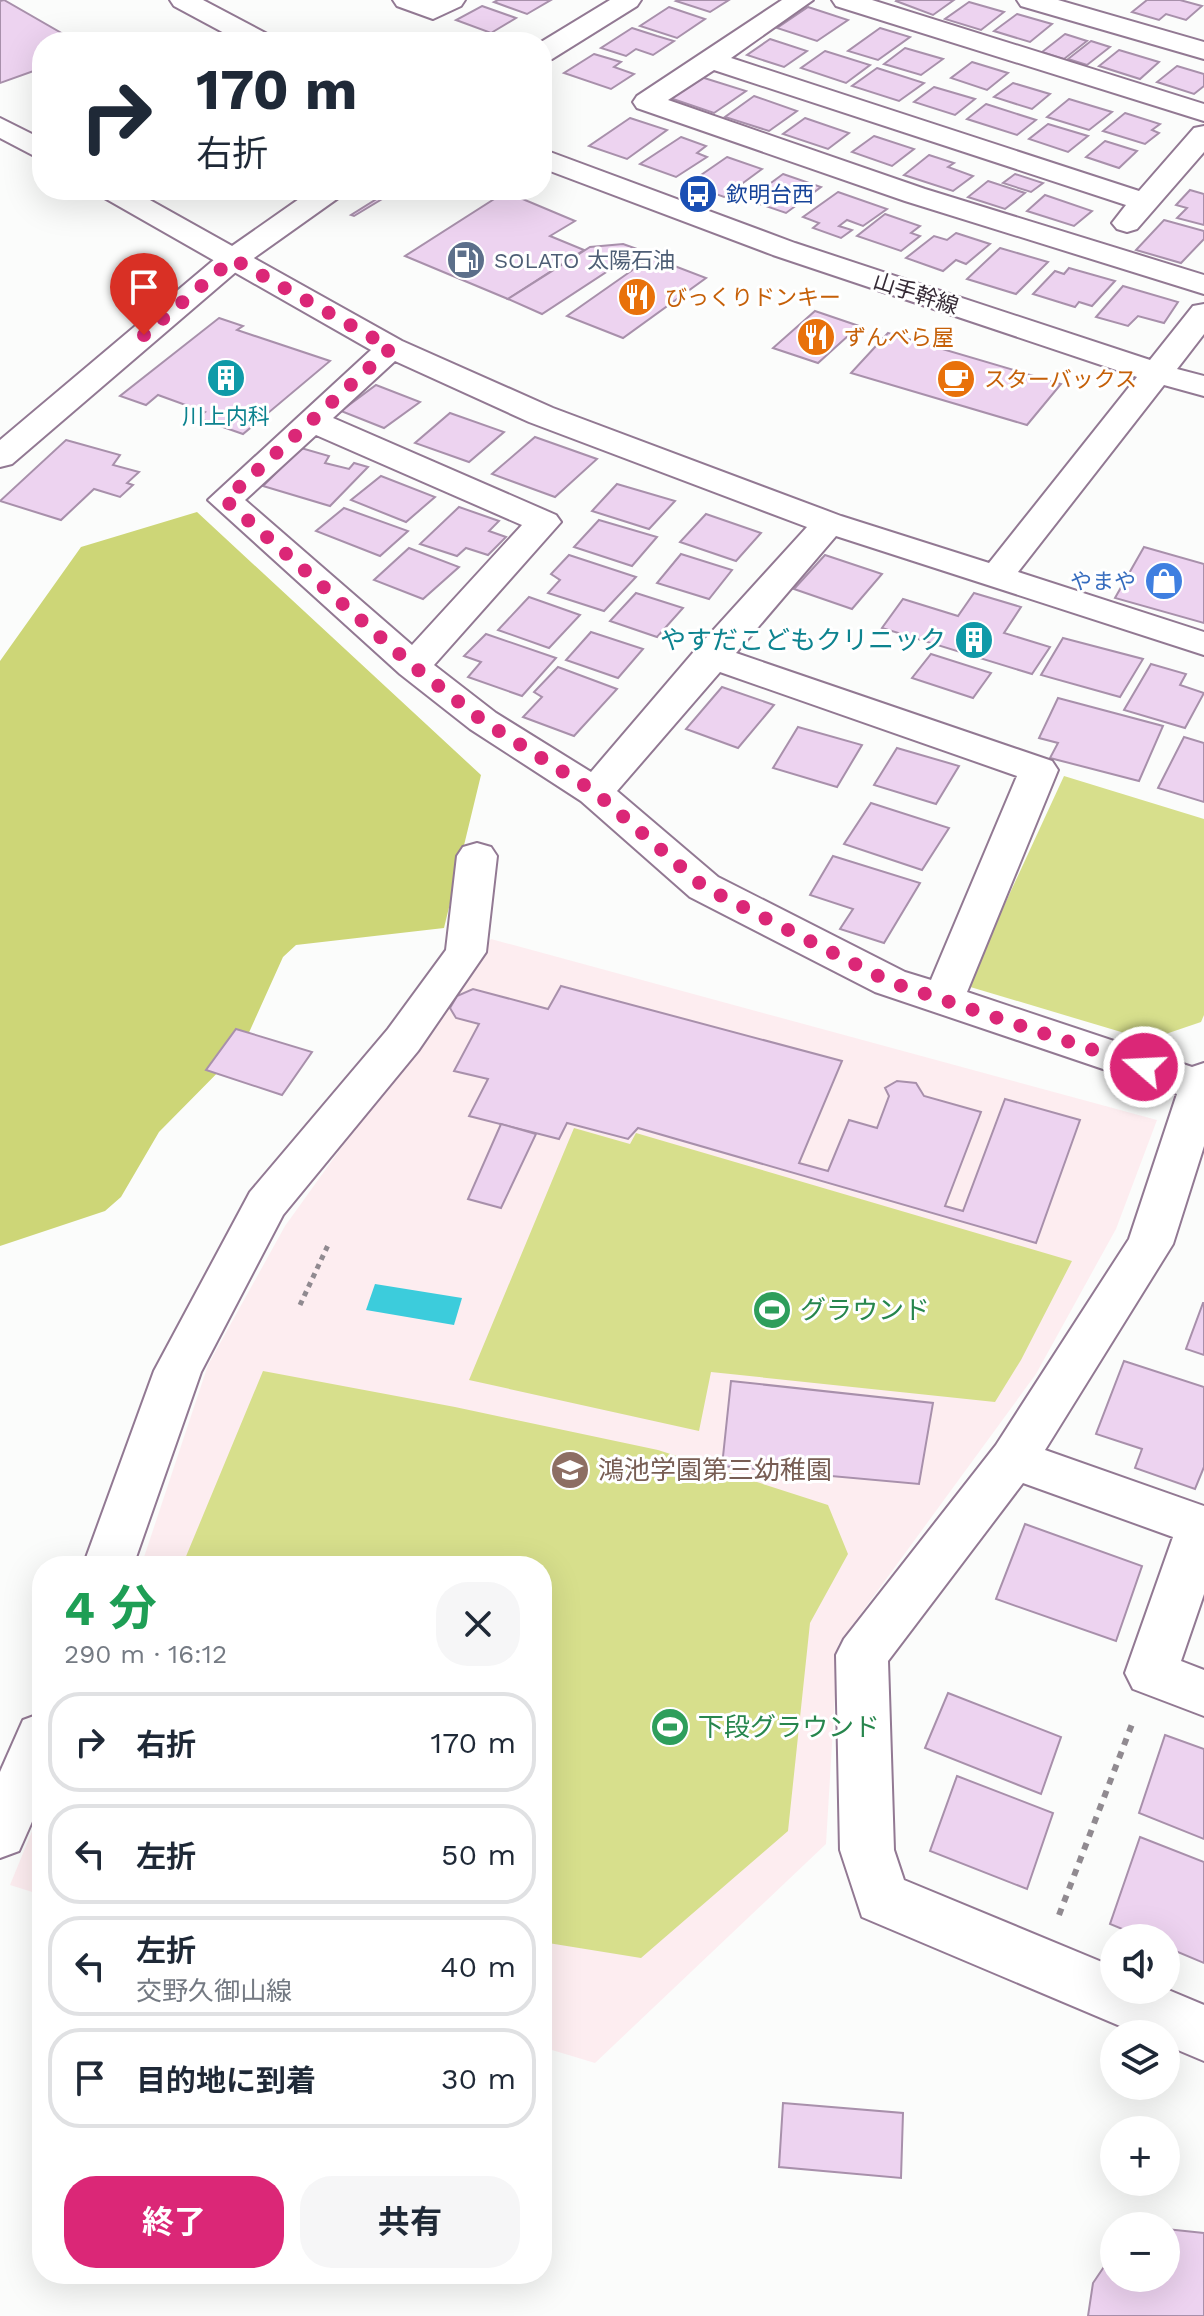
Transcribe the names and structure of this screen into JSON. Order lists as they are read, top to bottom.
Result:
{
  "streets": {
    "street": ["山手幹線"]
  },
  "places": {
    "bus stop": ["欽明台西"],
    "fuel station": ["SOLATO 太陽石油"],
    "restaurant": ["びっくりドンキー", "ずんべら屋"],
    "building": ["川上内科", "やすだこどもクリニック"],
    "cafe": ["スターバックス"],
    "shop": ["やまや"],
    "sports": ["グラウンド", "下段グラウンド"],
    "school or university": ["鴻池学園第三幼稚園"]
  },
  "page": {
    "turn": ["170 m", "右折"],
    "heading": ["4 分", "290 m · 16:12"],
    "list": [
      {
        "name": "右折",
        "value": "170 m"
      },
      {
        "name": "左折",
        "value": "50 m"
      },
      {
        "name": "左折",
        "note": "交野久御山線",
        "value": "40 m"
      },
      {
        "name": "目的地に到着",
        "value": "30 m"
      }
    ],
    "map_buttons": ["+", "−"],
    "buttons": ["終了", "共有"]
  }
}
